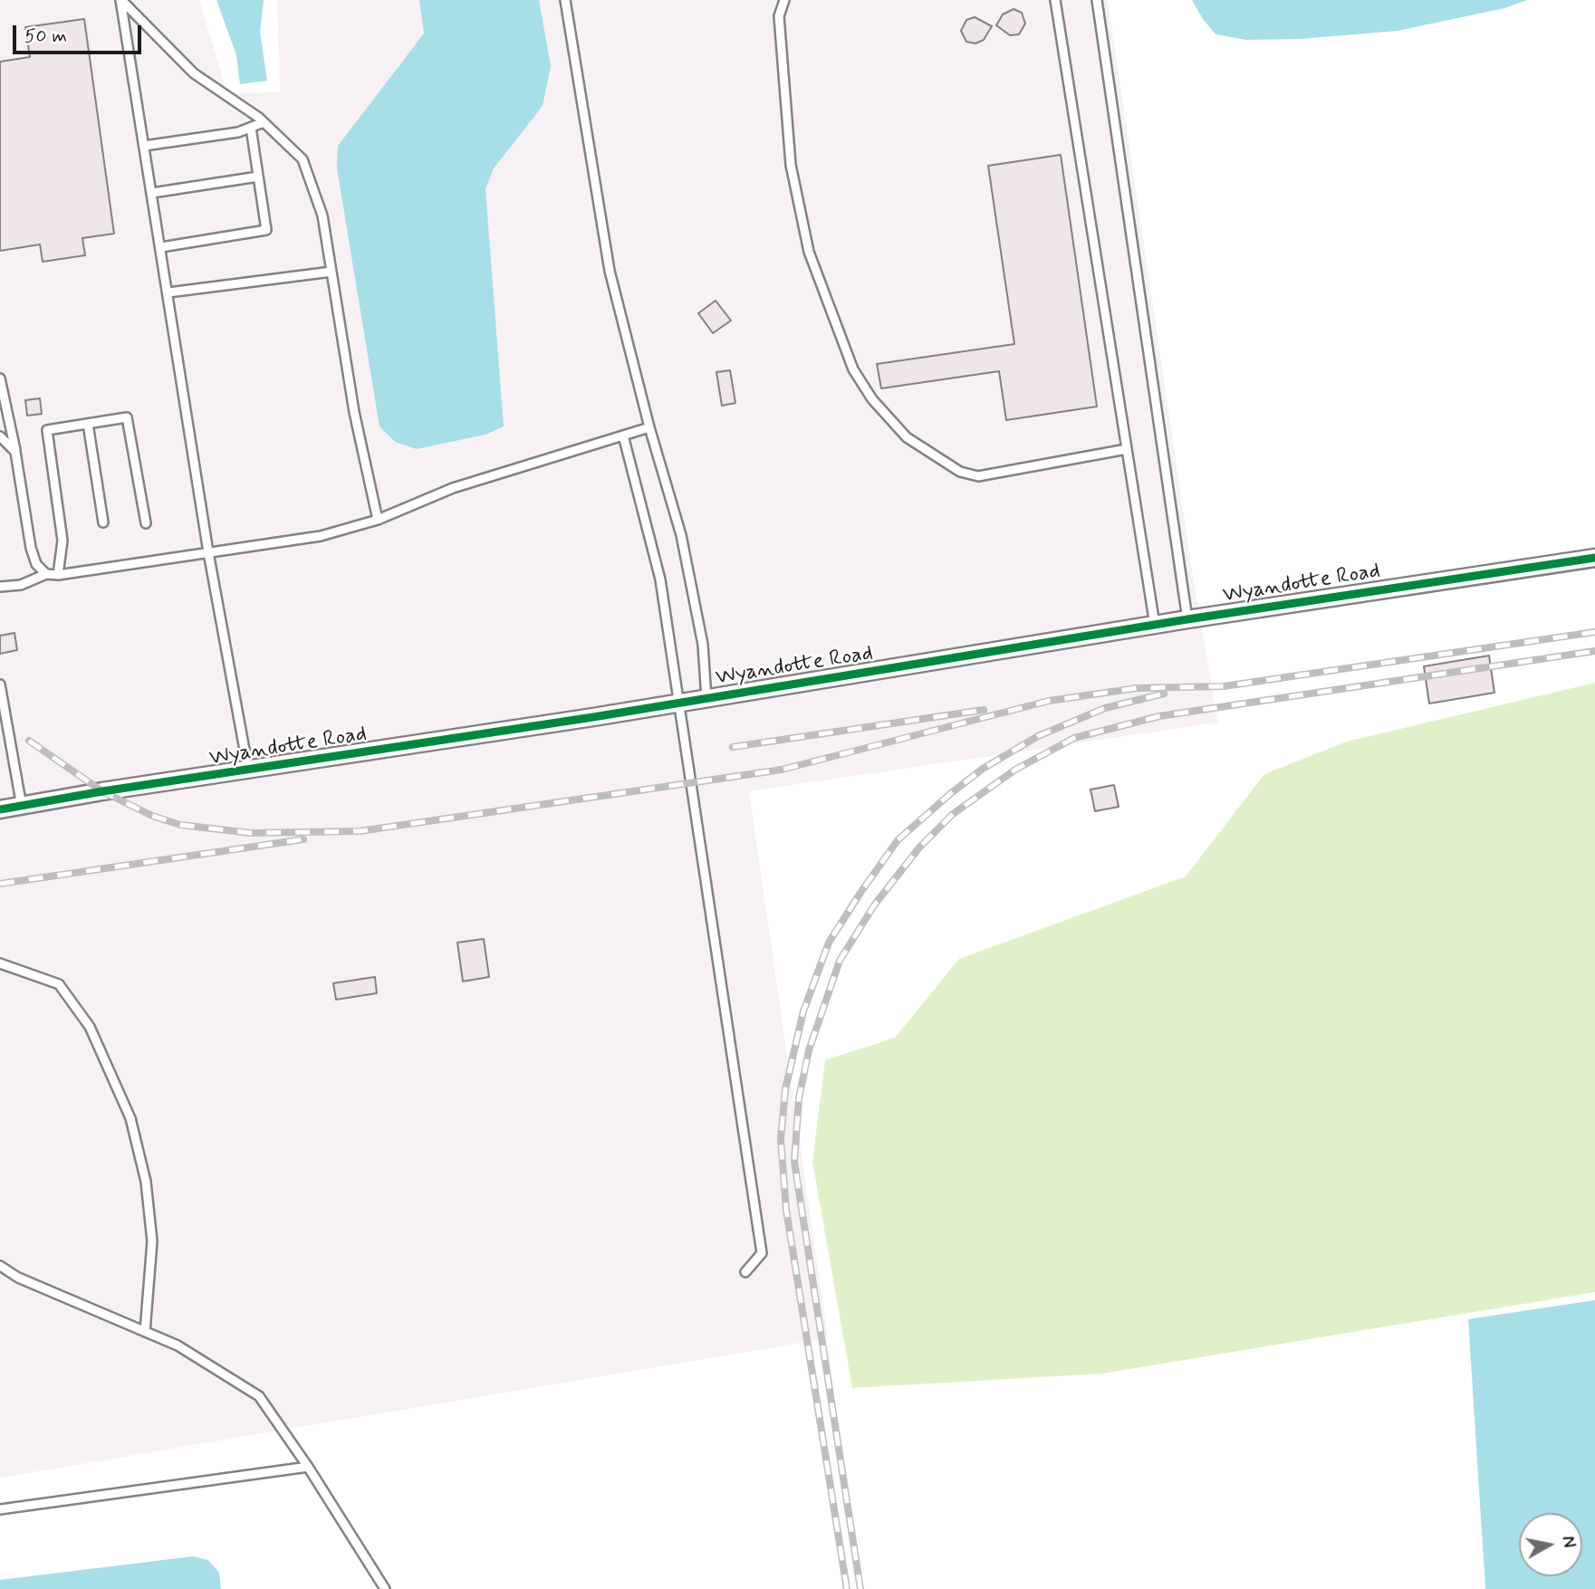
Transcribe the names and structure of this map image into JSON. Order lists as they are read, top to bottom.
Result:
{
  "streets": {
    "street": ["Wyandotte Road"]
  },
  "scale_bar": "50 m",
  "north": "right"
}
